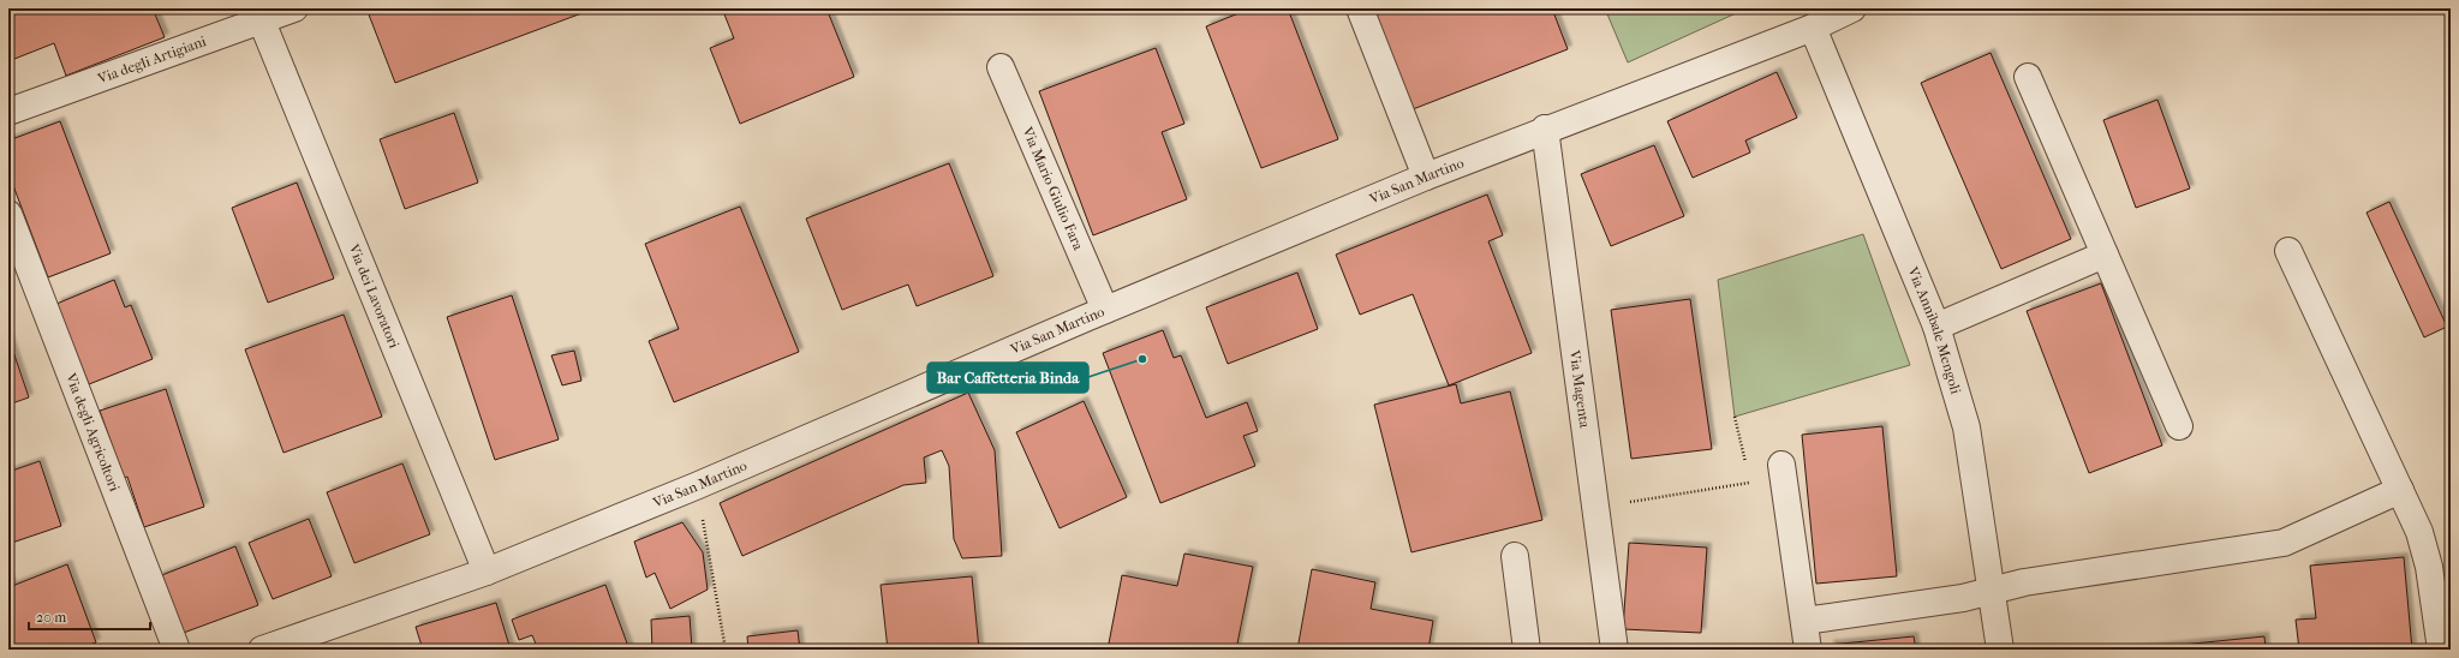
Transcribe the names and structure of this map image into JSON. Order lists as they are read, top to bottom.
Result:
{
  "streets": {
    "street": [
      "Via degli Artigiani",
      "Via San Martino",
      "Via Mario Giulio Fara",
      "Via dei Lavoratori",
      "Via Annibale Mengoli",
      "Via Magenta",
      "Via degli Agricoltori"
    ]
  },
  "crossings": [
    ["Via degli Artigiani", "Via dei Lavoratori"],
    ["Via San Martino", "Via Mario Giulio Fara"],
    ["Via San Martino", "Via dei Lavoratori"],
    ["Via San Martino", "Via Annibale Mengoli"],
    ["Via San Martino", "Via Magenta"]
  ],
  "places": ["Bar Caffetteria Binda"],
  "scale_bar": "20 m"
}
